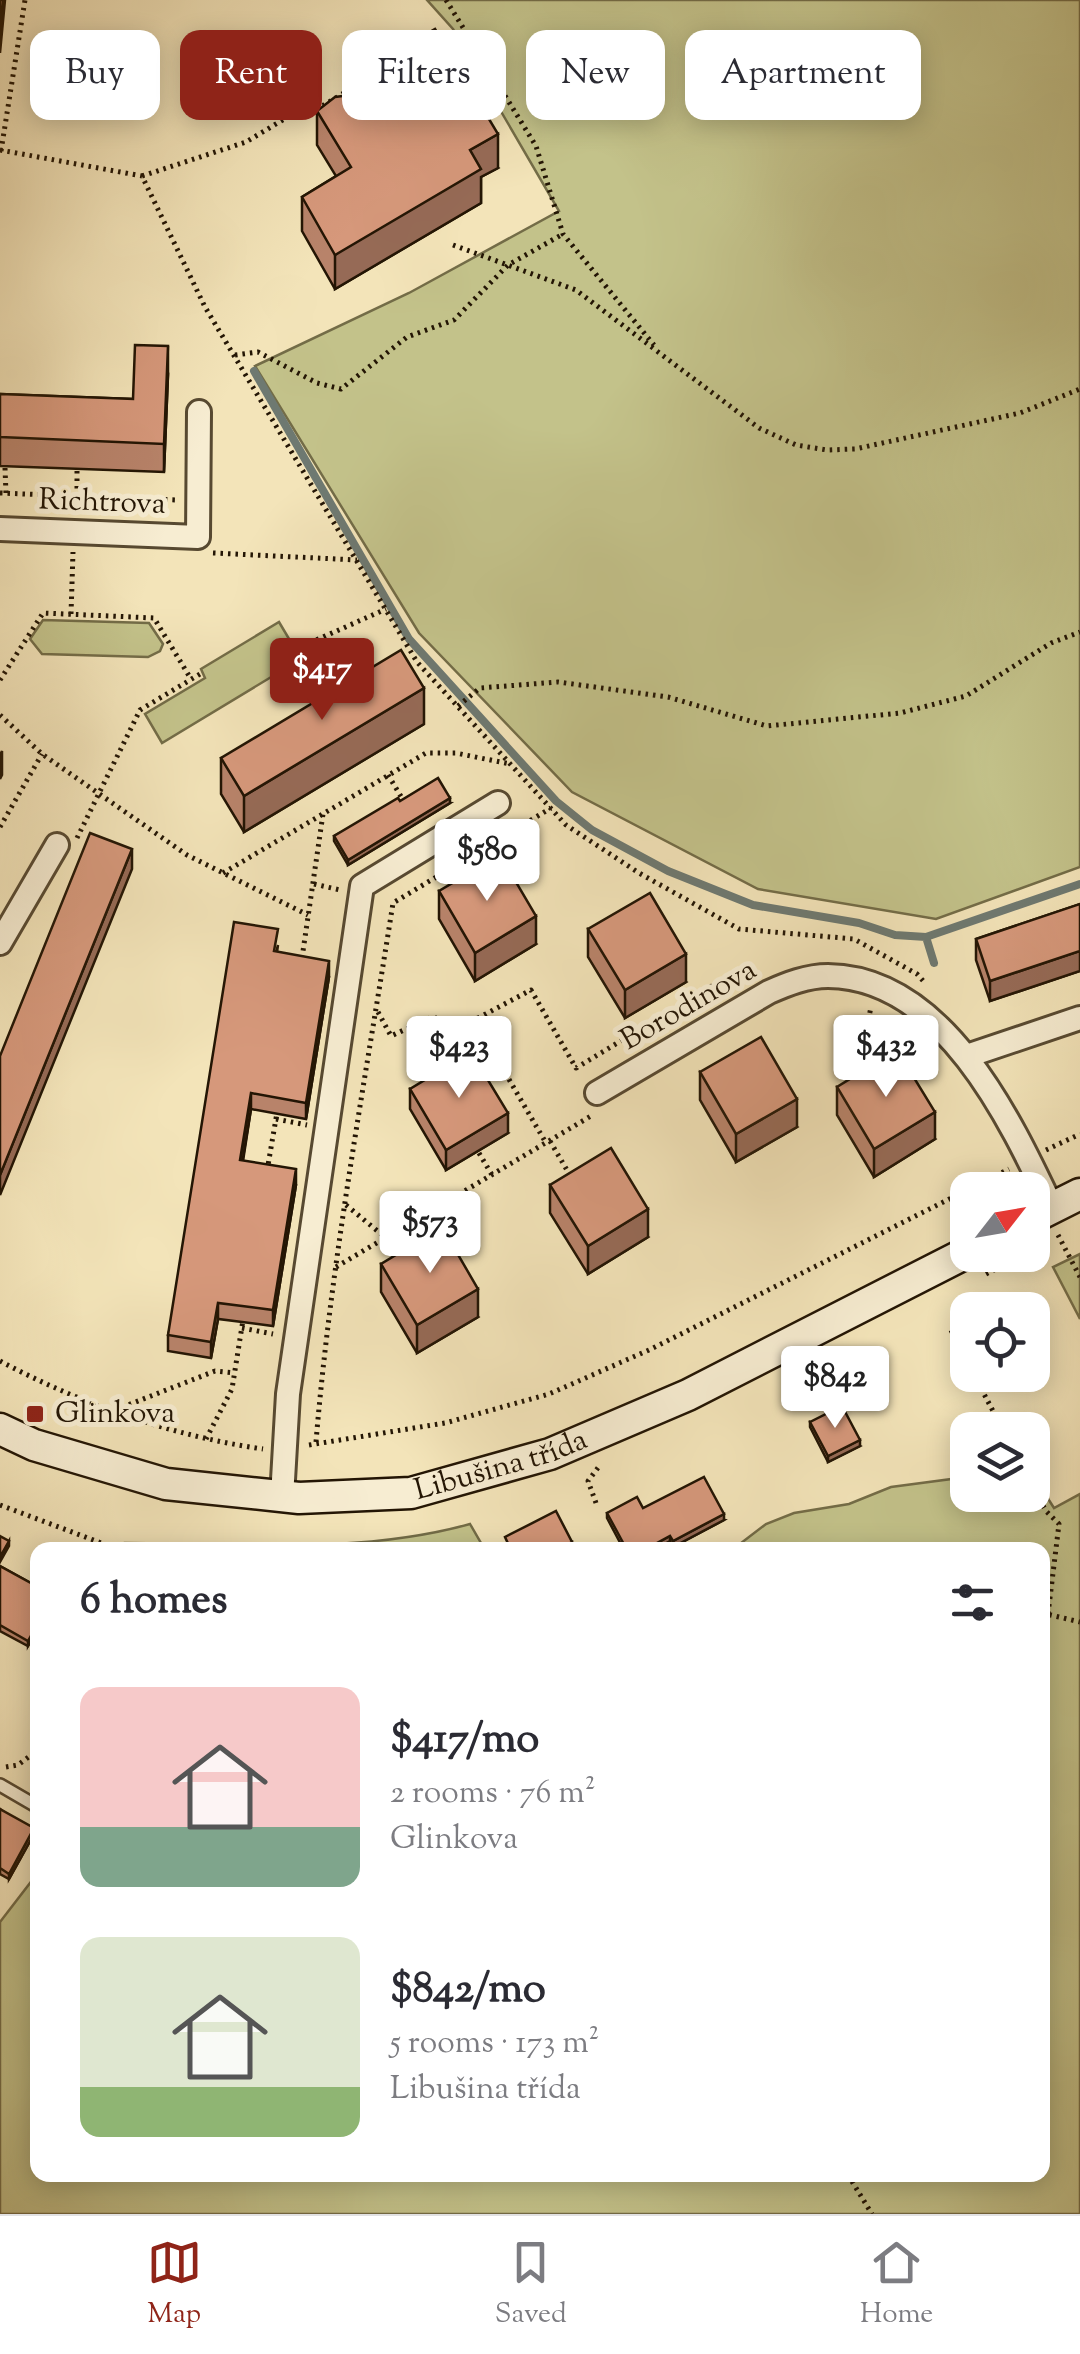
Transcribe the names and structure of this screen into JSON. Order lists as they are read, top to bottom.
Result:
{
  "streets": {
    "street": ["Richtrova", "Borodinova", "Libušina třída"]
  },
  "places": {
    "transit": ["Glinkova"]
  },
  "north": "top right",
  "page": {
    "chip": [
      "Buy",
      "Rent",
      "Filters",
      "New",
      "Apartment"
    ],
    "price": [
      "$417",
      "$580",
      "$432",
      "$423",
      "$573",
      "$842"
    ],
    "heading": "6 homes",
    "list": [
      {
        "name": "$417/mo",
        "note": "2 rooms · 76 m² · Glinkova"
      },
      {
        "name": "$842/mo",
        "note": "5 rooms · 173 m² · Libušina třída"
      }
    ],
    "tabs": ["Map", "Saved", "Home"]
  }
}
